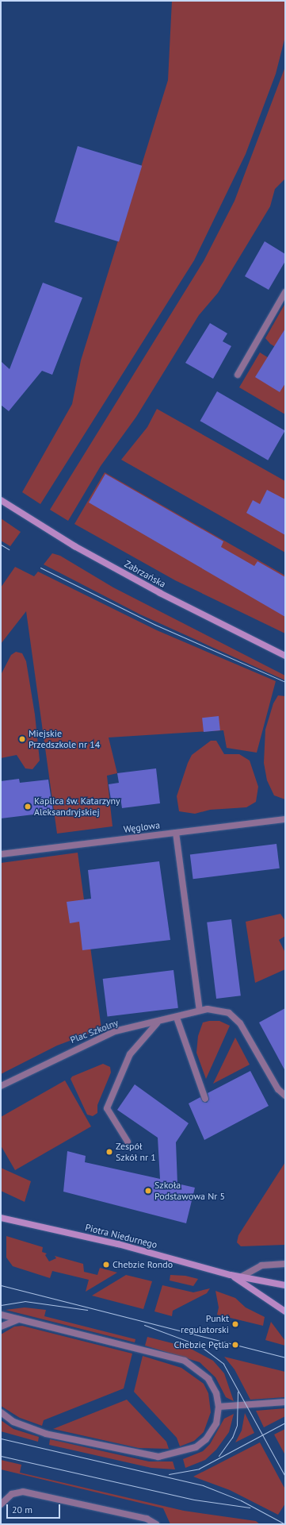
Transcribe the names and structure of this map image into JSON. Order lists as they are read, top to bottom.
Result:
{
  "streets": {
    "main road": ["Zabrzańska", "Piotra Niedurnego"],
    "street": ["Węglowa", "Plac Szkolny"]
  },
  "places": [
    "Miejskie Przedszkole nr 14",
    "Kaplica św. Katarzyny Aleksandryjskiej",
    "Zespół Szkół nr 1",
    "Szkoła Podstawowa Nr 5",
    "Chebzie Rondo",
    "Punkt regulatorski",
    "Chebzie Pętla"
  ],
  "scale_bar": "20 m"
}
